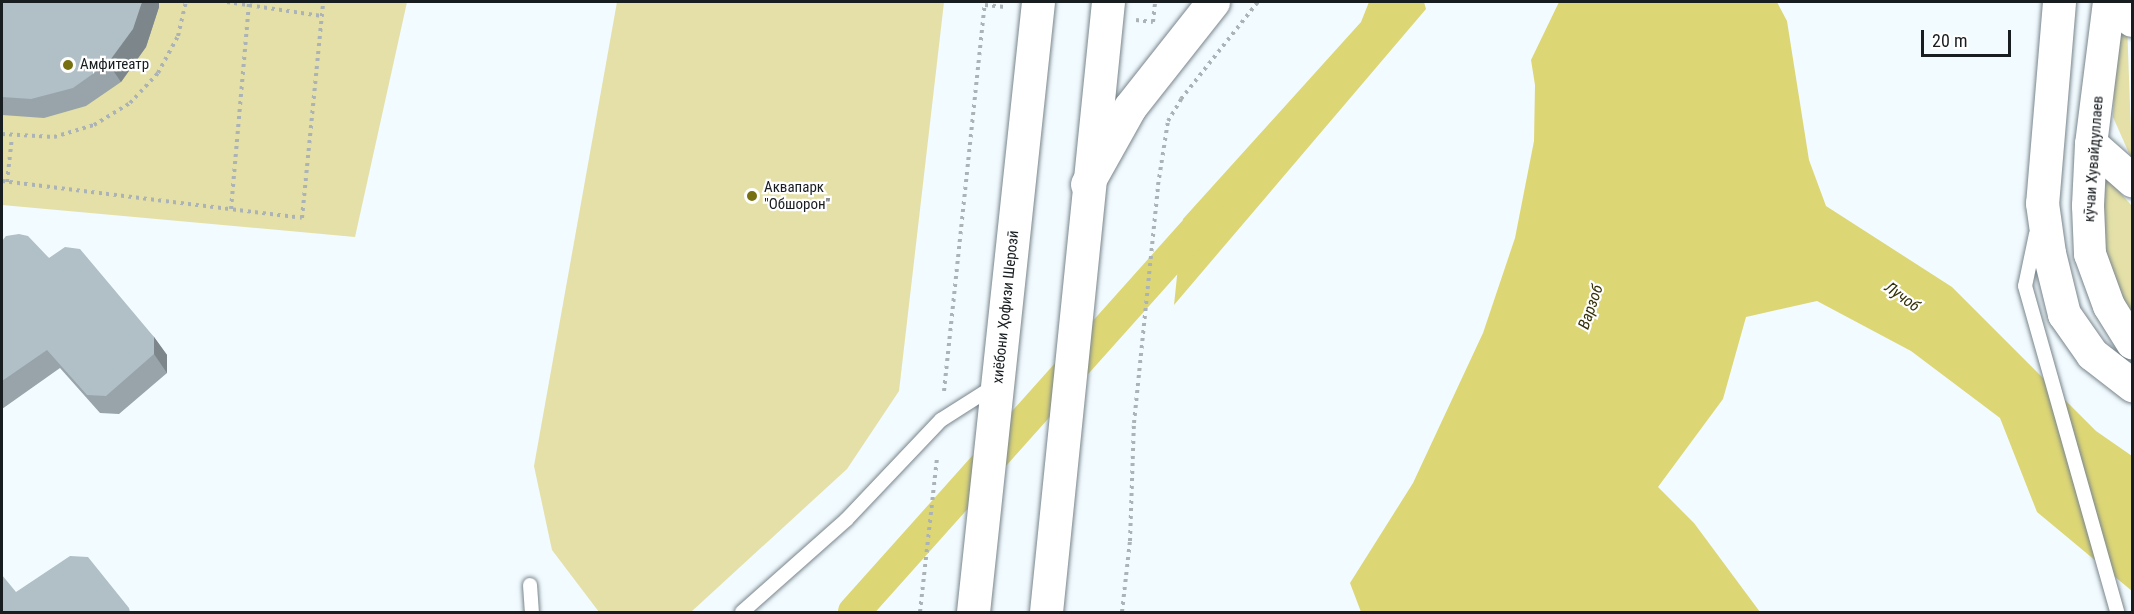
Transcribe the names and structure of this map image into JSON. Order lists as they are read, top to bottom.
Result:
{
  "streets": {
    "main road": ["хиёбони Ҳофизи Шерозӣ"],
    "street": ["кӯчаи Хувайдуллаев"]
  },
  "water": ["Лучоб", "Варзоб"],
  "places": ["Aмфитеатр", "Аквапарк \"Обшорон\""],
  "scale_bar": "20 m"
}
